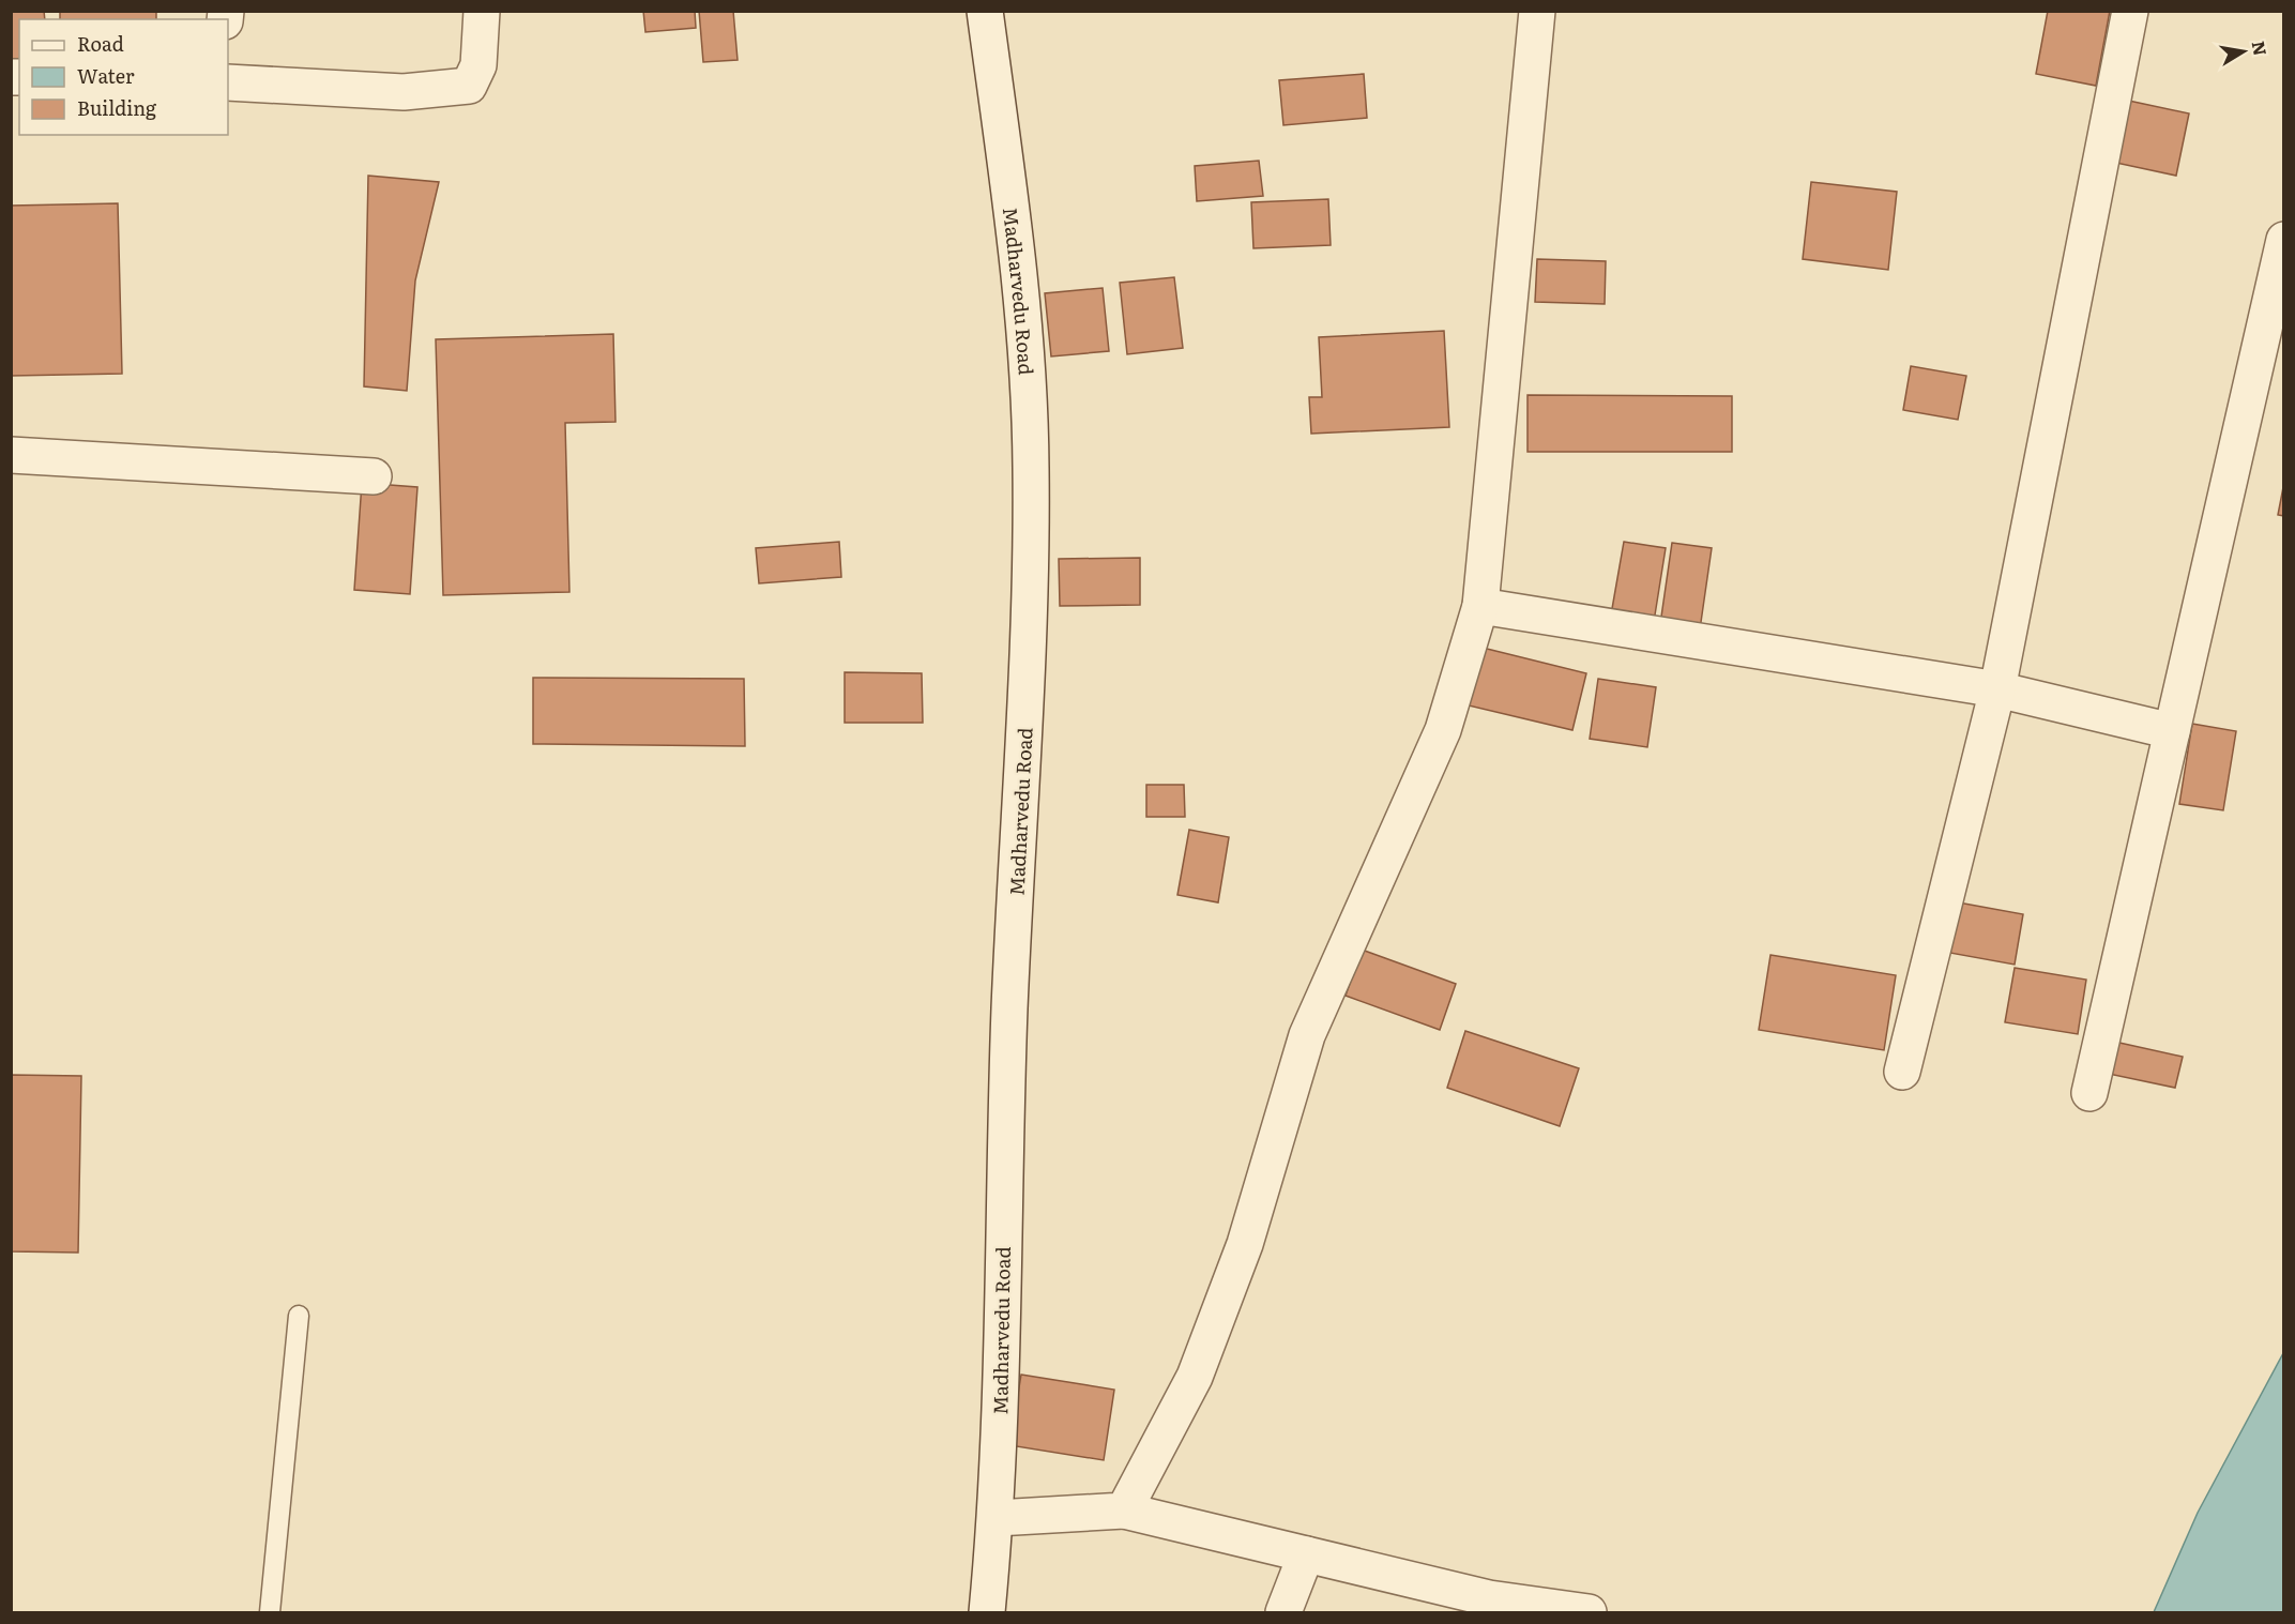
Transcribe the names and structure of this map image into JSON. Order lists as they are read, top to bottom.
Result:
{
  "streets": {
    "street": ["Madharvedu Road"]
  },
  "legend": ["Road", "Water", "Building"],
  "north": "right"
}
